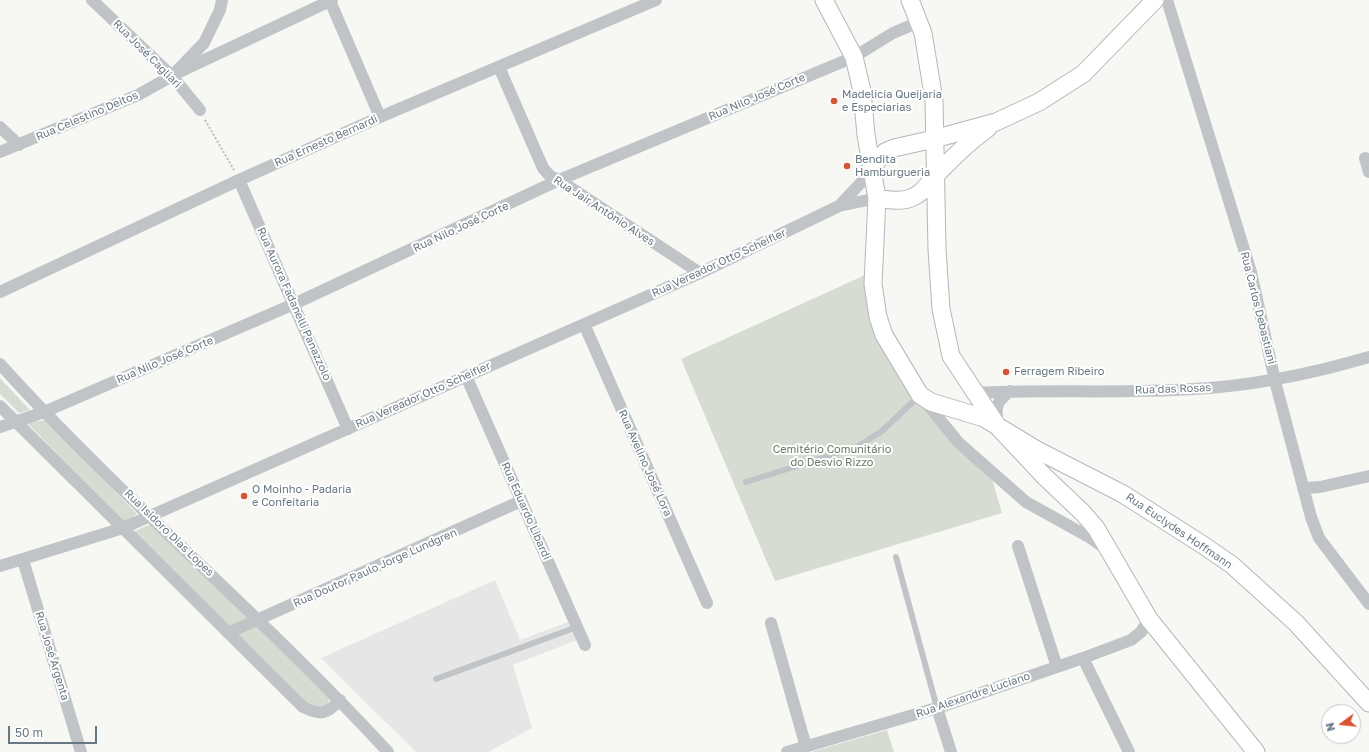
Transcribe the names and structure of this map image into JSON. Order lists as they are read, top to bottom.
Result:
{
  "streets": {
    "street": [
      "Rua José Cagliari",
      "Rua Nilo José Corte",
      "Rua Celestino Deitos",
      "Rua Ernesto Bernardi",
      "Rua Jair Antônio Alves",
      "Rua Vereador Otto Scheifler",
      "Rua Aurora Fadanelli Panazzolo",
      "Rua Carlos Debastiani",
      "Rua das Rosas",
      "Rua Avelino José Lora",
      "Rua Eduardo Libardi",
      "Rua Euclydes Hoffmann",
      "Rua Isidoro Dias Lopes",
      "Rua Doutor Paulo Jorge Lundgren",
      "Rua José Argenta",
      "Rua Alexandre Luciano"
    ]
  },
  "crossings": [
    ["Rua José Cagliari", "Rua Celestino Deitos"],
    ["Rua Nilo José Corte", "Rua Jair Antônio Alves"],
    ["Rua Nilo José Corte", "Rua Aurora Fadanelli Panazzolo"],
    ["Rua Nilo José Corte", "Rua Isidoro Dias Lopes"],
    ["Rua Ernesto Bernardi", "Rua Jair Antônio Alves"],
    ["Rua Ernesto Bernardi", "Rua Aurora Fadanelli Panazzolo"],
    ["Rua Jair Antônio Alves", "Rua Vereador Otto Scheifler"],
    ["Rua Vereador Otto Scheifler", "Rua Aurora Fadanelli Panazzolo"],
    ["Rua Vereador Otto Scheifler", "Rua Avelino José Lora"],
    ["Rua Vereador Otto Scheifler", "Rua Eduardo Libardi"],
    ["Rua Vereador Otto Scheifler", "Rua Isidoro Dias Lopes"],
    ["Rua Vereador Otto Scheifler", "Rua José Argenta"],
    ["Rua Carlos Debastiani", "Rua das Rosas"],
    ["Rua Eduardo Libardi", "Rua Doutor Paulo Jorge Lundgren"],
    ["Rua Isidoro Dias Lopes", "Rua Doutor Paulo Jorge Lundgren"]
  ],
  "parks": ["Cemitério Comunitário do Desvio Rizzo"],
  "places": [
    "Madelicia Queijaria e Especiarias",
    "Bendita Hamburgueria",
    "Ferragem Ribeiro",
    "O Moinho - Padaria e Confeitaria"
  ],
  "scale_bar": "50 m",
  "north": "left"
}
